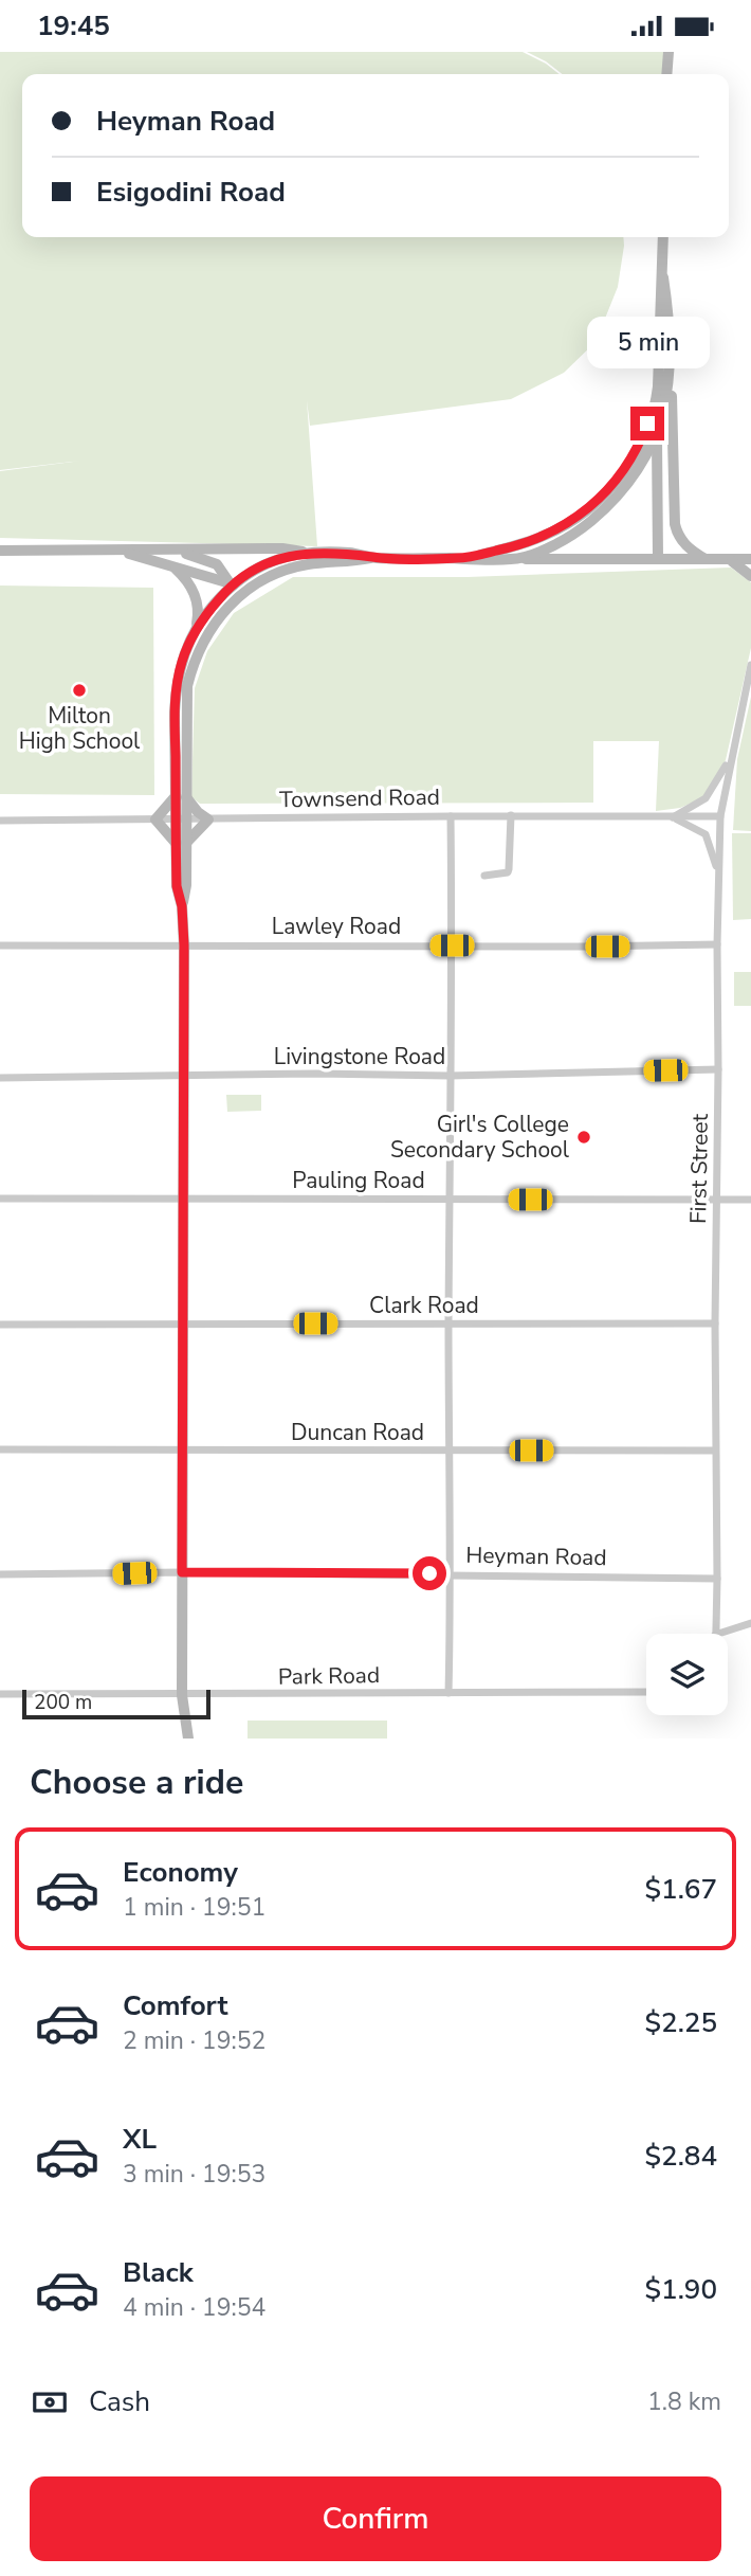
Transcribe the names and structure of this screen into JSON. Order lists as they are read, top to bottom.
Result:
{
  "streets": {
    "street": [
      "Townsend Road",
      "Lawley Road",
      "Livingstone Road",
      "First Street",
      "Pauling Road",
      "Clark Road",
      "Duncan Road",
      "Heyman Road",
      "Park Road"
    ]
  },
  "crossings": [
    ["Townsend Road", "First Street"],
    ["Lawley Road", "First Street"],
    ["Livingstone Road", "First Street"],
    ["First Street", "Pauling Road"],
    ["First Street", "Clark Road"],
    ["First Street", "Duncan Road"],
    ["First Street", "Heyman Road"]
  ],
  "places": ["Milton High School", "Girl's College Secondary School"],
  "scale_bar": "200 m",
  "page": {
    "status": "19:45",
    "banner": ["Heyman Road", "Esigodini Road"],
    "bubble": "5 min",
    "scale": "200 m",
    "heading": "Choose a ride",
    "list": [
      {
        "name": "Economy",
        "note": "1 min · 19:51",
        "value": "$1.67"
      },
      {
        "name": "Comfort",
        "note": "2 min · 19:52",
        "value": "$2.25"
      },
      {
        "name": "XL",
        "note": "3 min · 19:53",
        "value": "$2.84"
      },
      {
        "name": "Black",
        "note": "4 min · 19:54",
        "value": "$1.90"
      }
    ],
    "pay": ["Cash", "1.8 km"],
    "buttons": "Confirm"
  }
}
